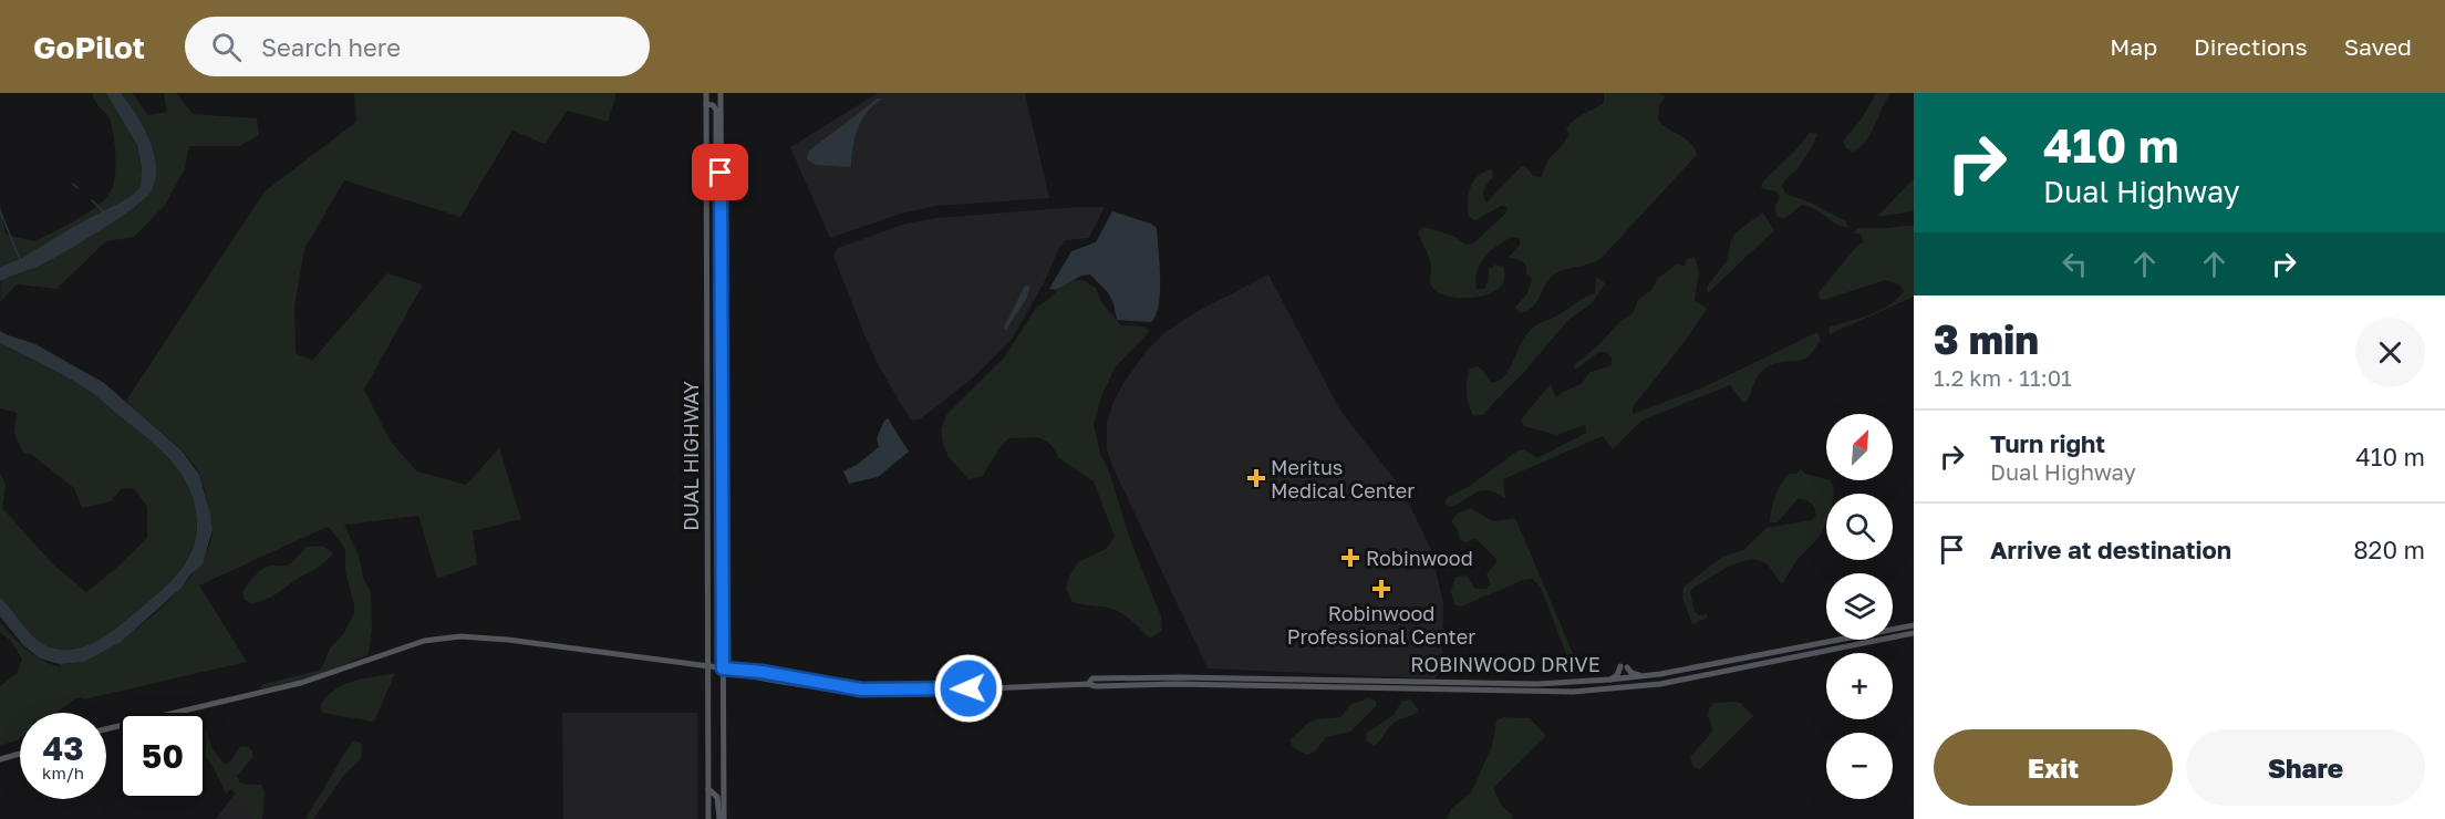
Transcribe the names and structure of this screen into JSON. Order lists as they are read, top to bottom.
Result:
{
  "streets": {
    "main road": ["DUAL HIGHWAY", "ROBINWOOD DRIVE"]
  },
  "places": {
    "health": ["Meritus Medical Center", "Robinwood", "Robinwood Professional Center"]
  },
  "north": "top right",
  "page": {
    "header": "GoPilot",
    "search": "Search here",
    "nav": ["Map", "Directions", "Saved"],
    "turn": ["410 m", "Dual Highway"],
    "heading": ["3 min", "1.2 km · 11:01"],
    "list": [
      {
        "name": "Turn right",
        "note": "Dual Highway",
        "value": "410 m"
      },
      {
        "name": "Arrive at destination",
        "value": "820 m"
      }
    ],
    "map_buttons": ["+", "−"],
    "speed": "43 km/h",
    "limit": "50",
    "buttons": ["Exit", "Share"]
  }
}
